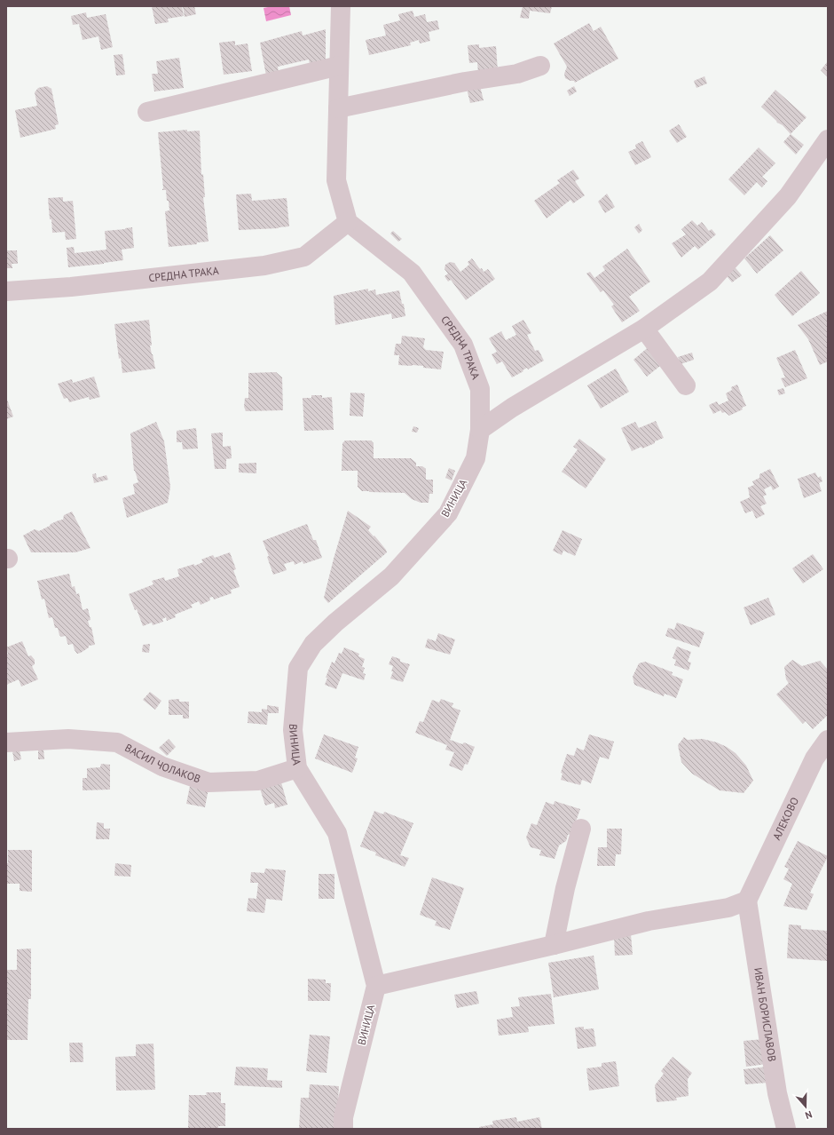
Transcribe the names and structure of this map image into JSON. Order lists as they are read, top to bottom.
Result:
{
  "streets": {
    "street": [
      "СРЕДНА ТРАКА",
      "ВИНИЦА",
      "ВАСИЛ ЧОЛАКОВ",
      "АЛЕКОВО",
      "ИВАН БОРИСЛАВОВ"
    ]
  },
  "crossings": [
    ["СРЕДНА ТРАКА", "ВИНИЦА"],
    ["ВИНИЦА", "ВАСИЛ ЧОЛАКОВ"],
    ["АЛЕКОВО", "ИВАН БОРИСЛАВОВ"]
  ],
  "north": "bottom"
}
